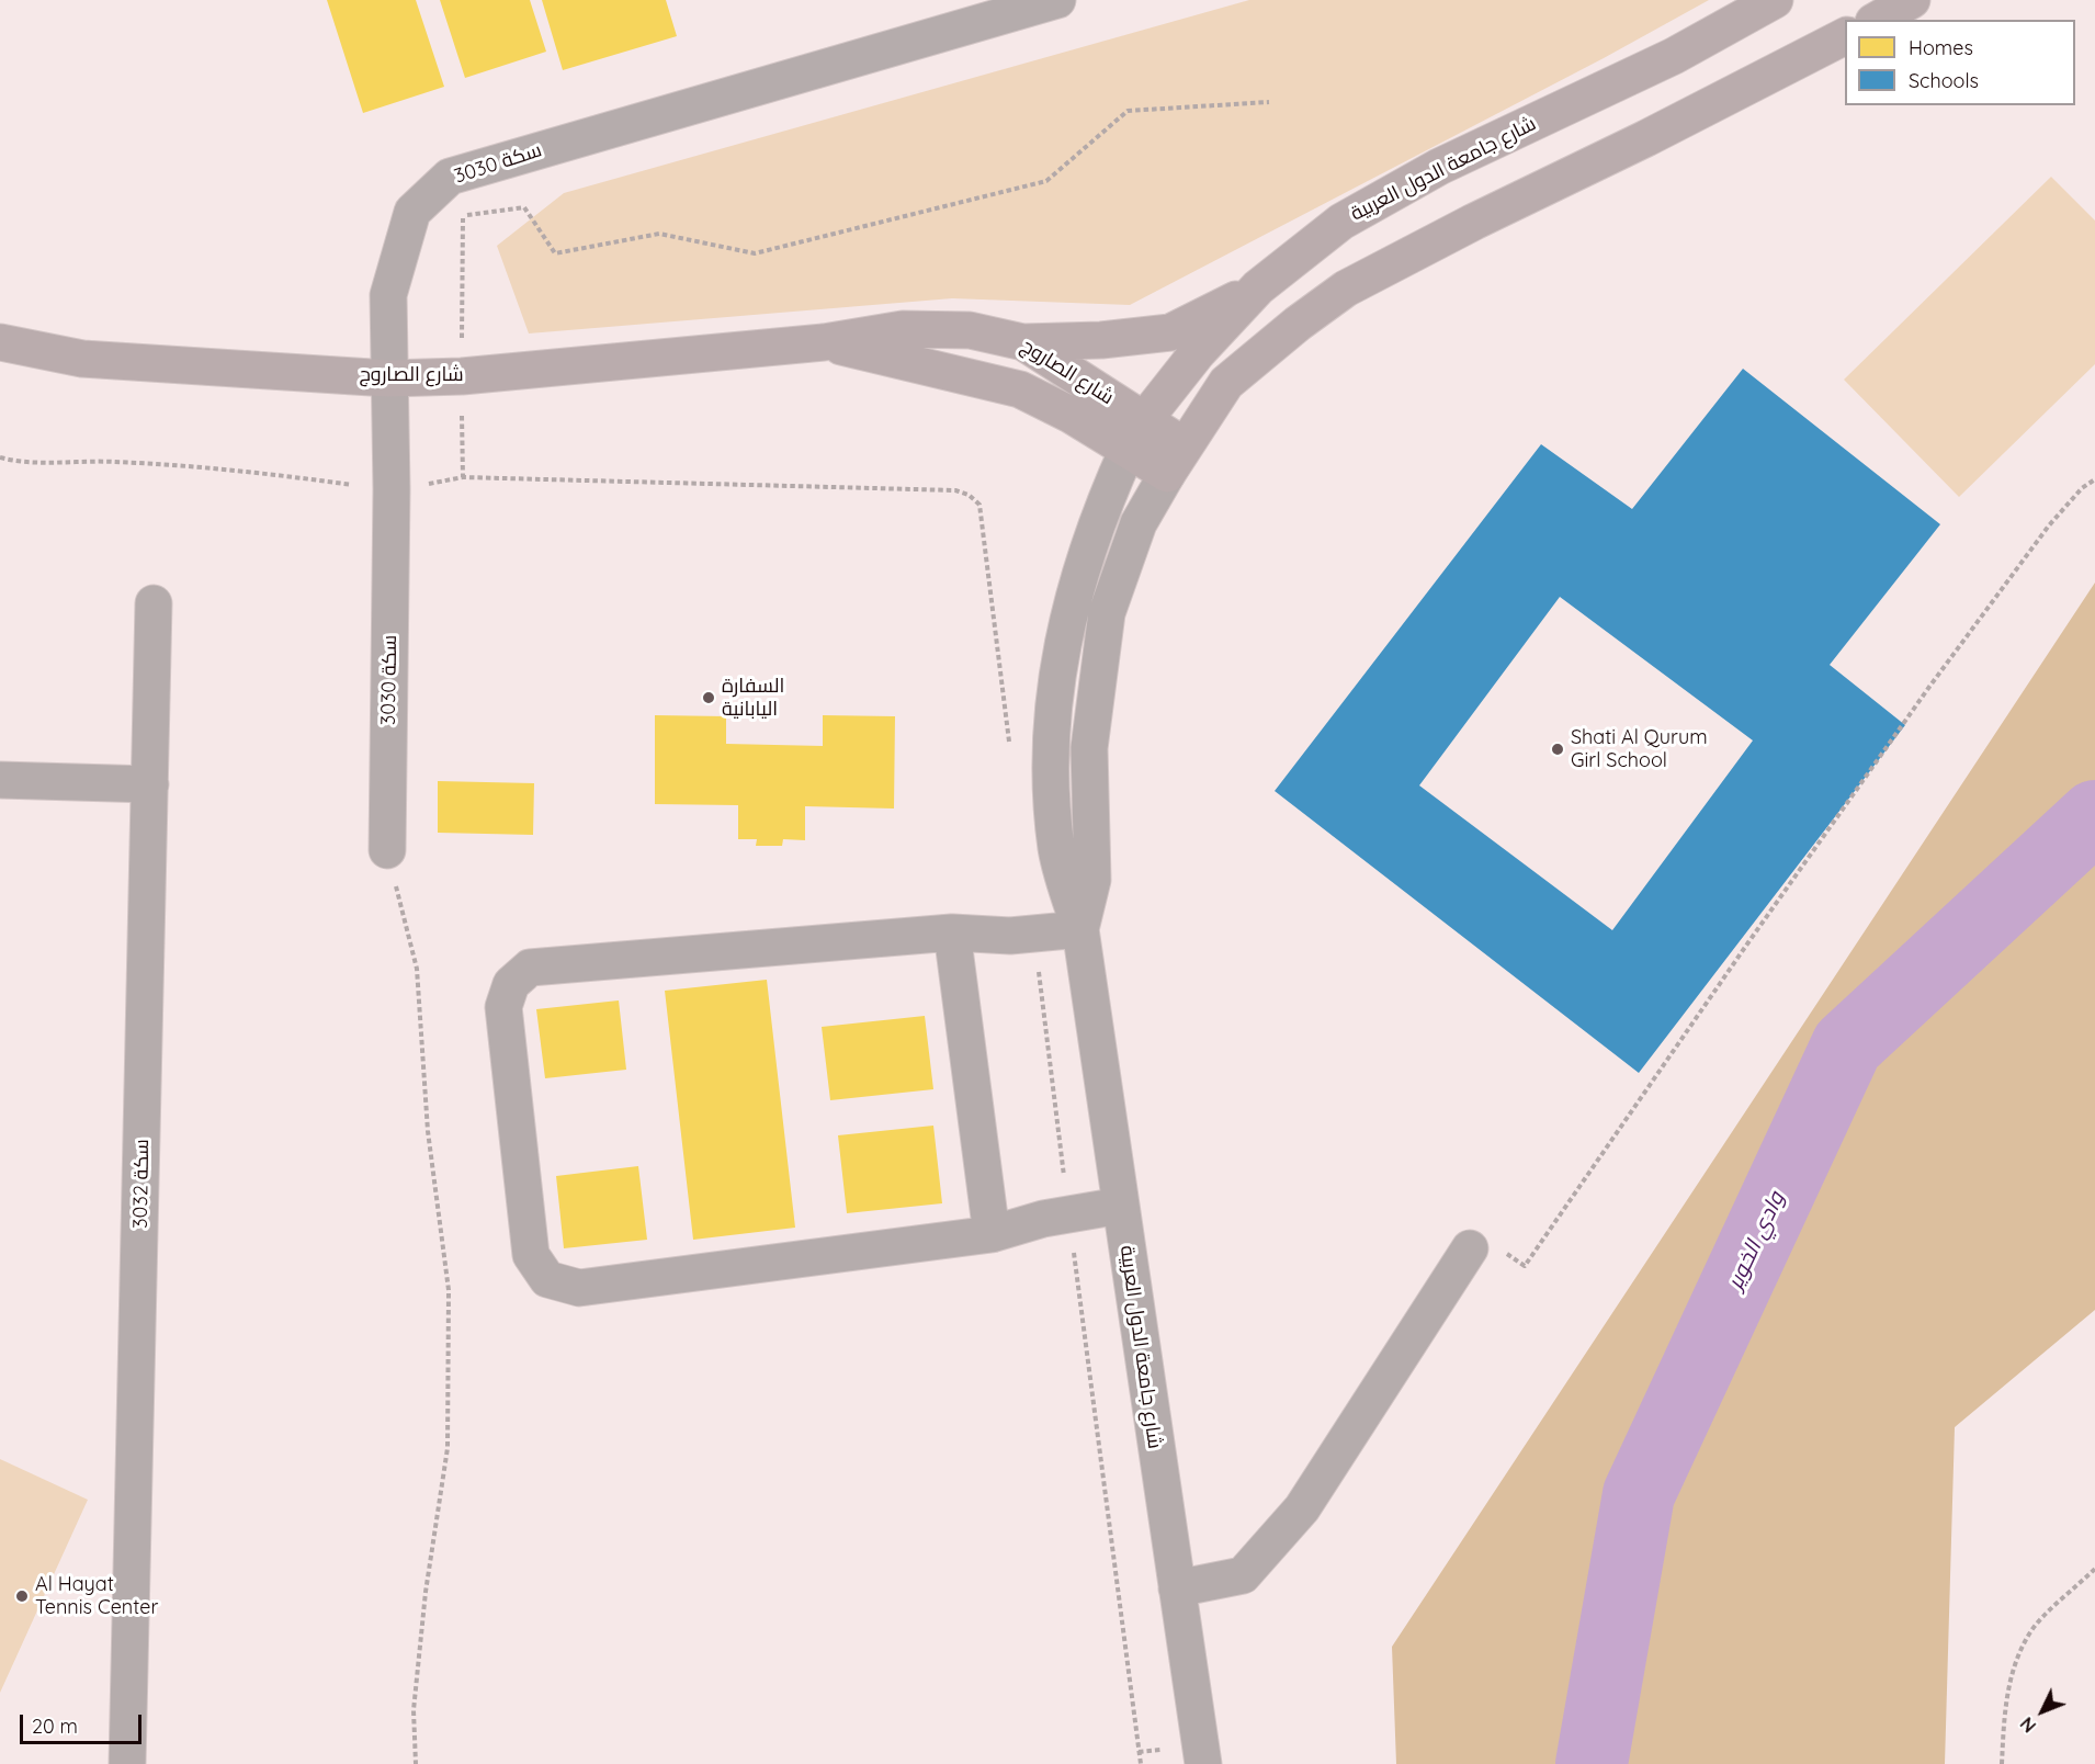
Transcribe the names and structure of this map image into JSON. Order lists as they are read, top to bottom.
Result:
{
  "streets": {
    "main road": ["شارع جامعة الدول العربية", "شارع الصاروج"],
    "street": ["سكة 3030", "سكة 3032"]
  },
  "crossings": [
    ["سكة 3030", "شارع الصاروج"],
    ["شارع جامعة الدول العربية", "شارع الصاروج"]
  ],
  "water": ["وادي الخوير"],
  "places": ["السفارة اليابانية", "Shati Al Qurum Girl School", "Al Hayat Tennis Center"],
  "legend": ["Homes", "Schools"],
  "scale_bar": "20 m",
  "north": "bottom left"
}
